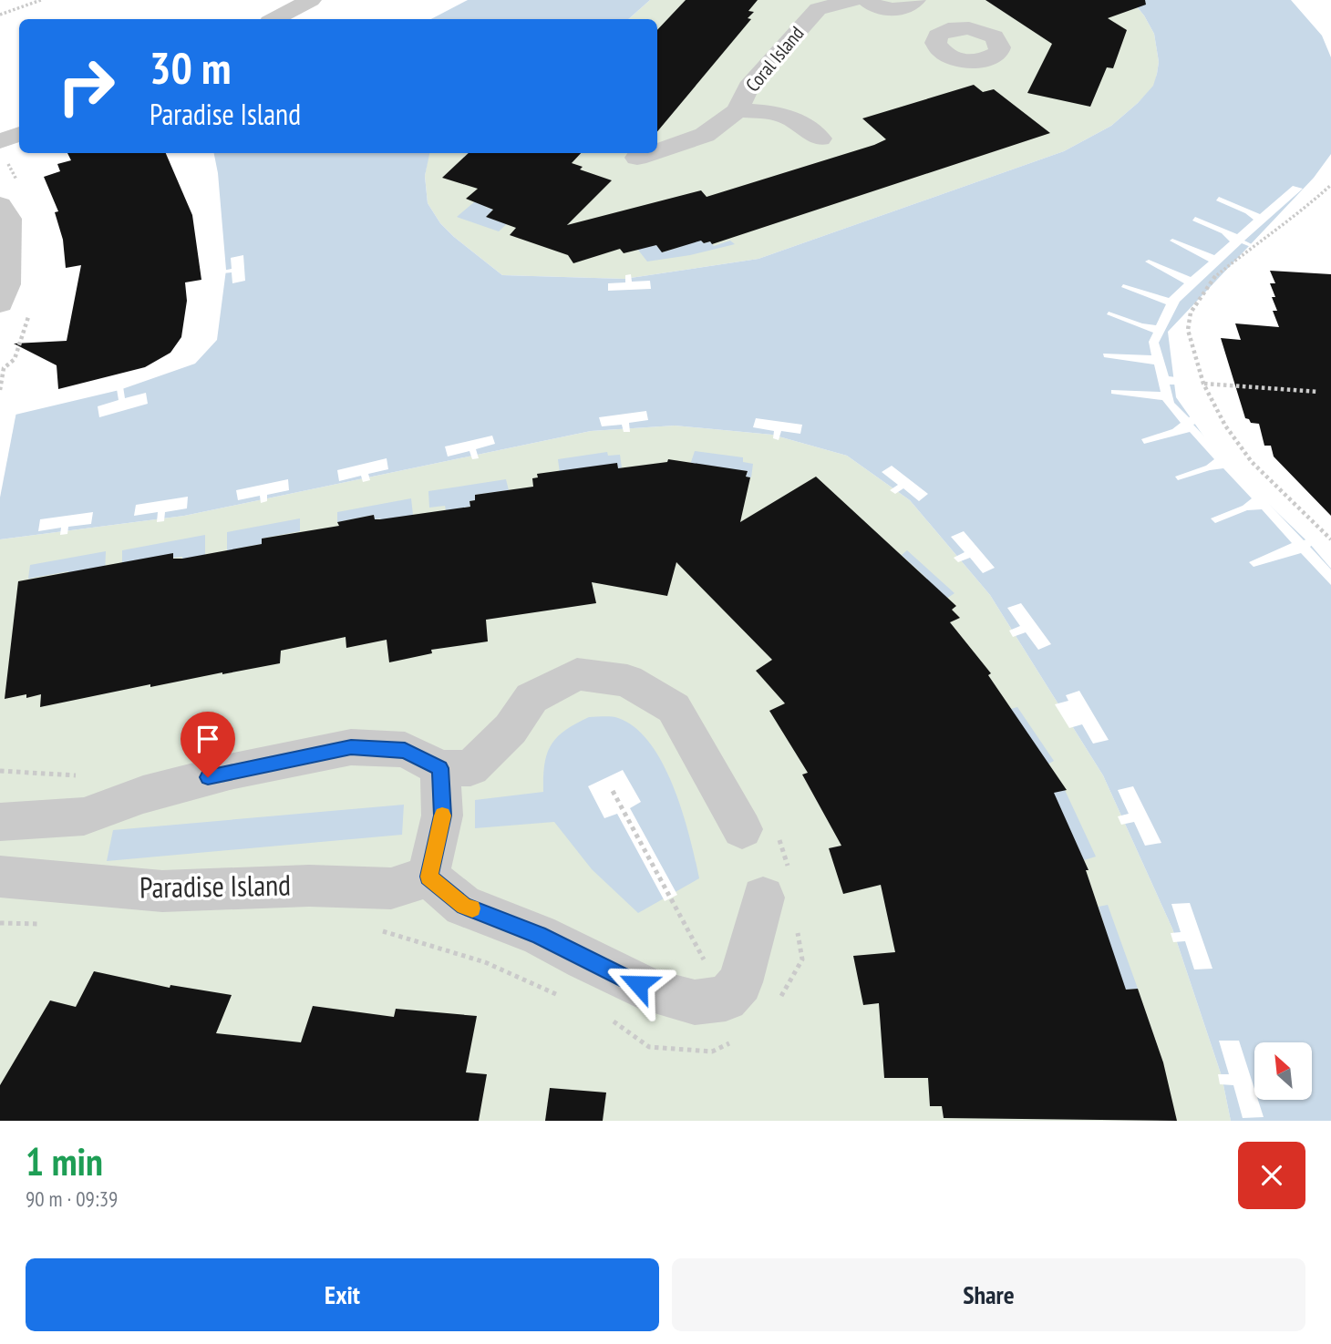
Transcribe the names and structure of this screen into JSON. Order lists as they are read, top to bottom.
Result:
{
  "streets": {
    "street": ["Coral Island", "Paradise Island"]
  },
  "north": "top left",
  "page": {
    "turn": ["30 m", "Paradise Island"],
    "heading": ["1 min", "90 m · 09:39"],
    "buttons": ["Exit", "Share"]
  }
}
